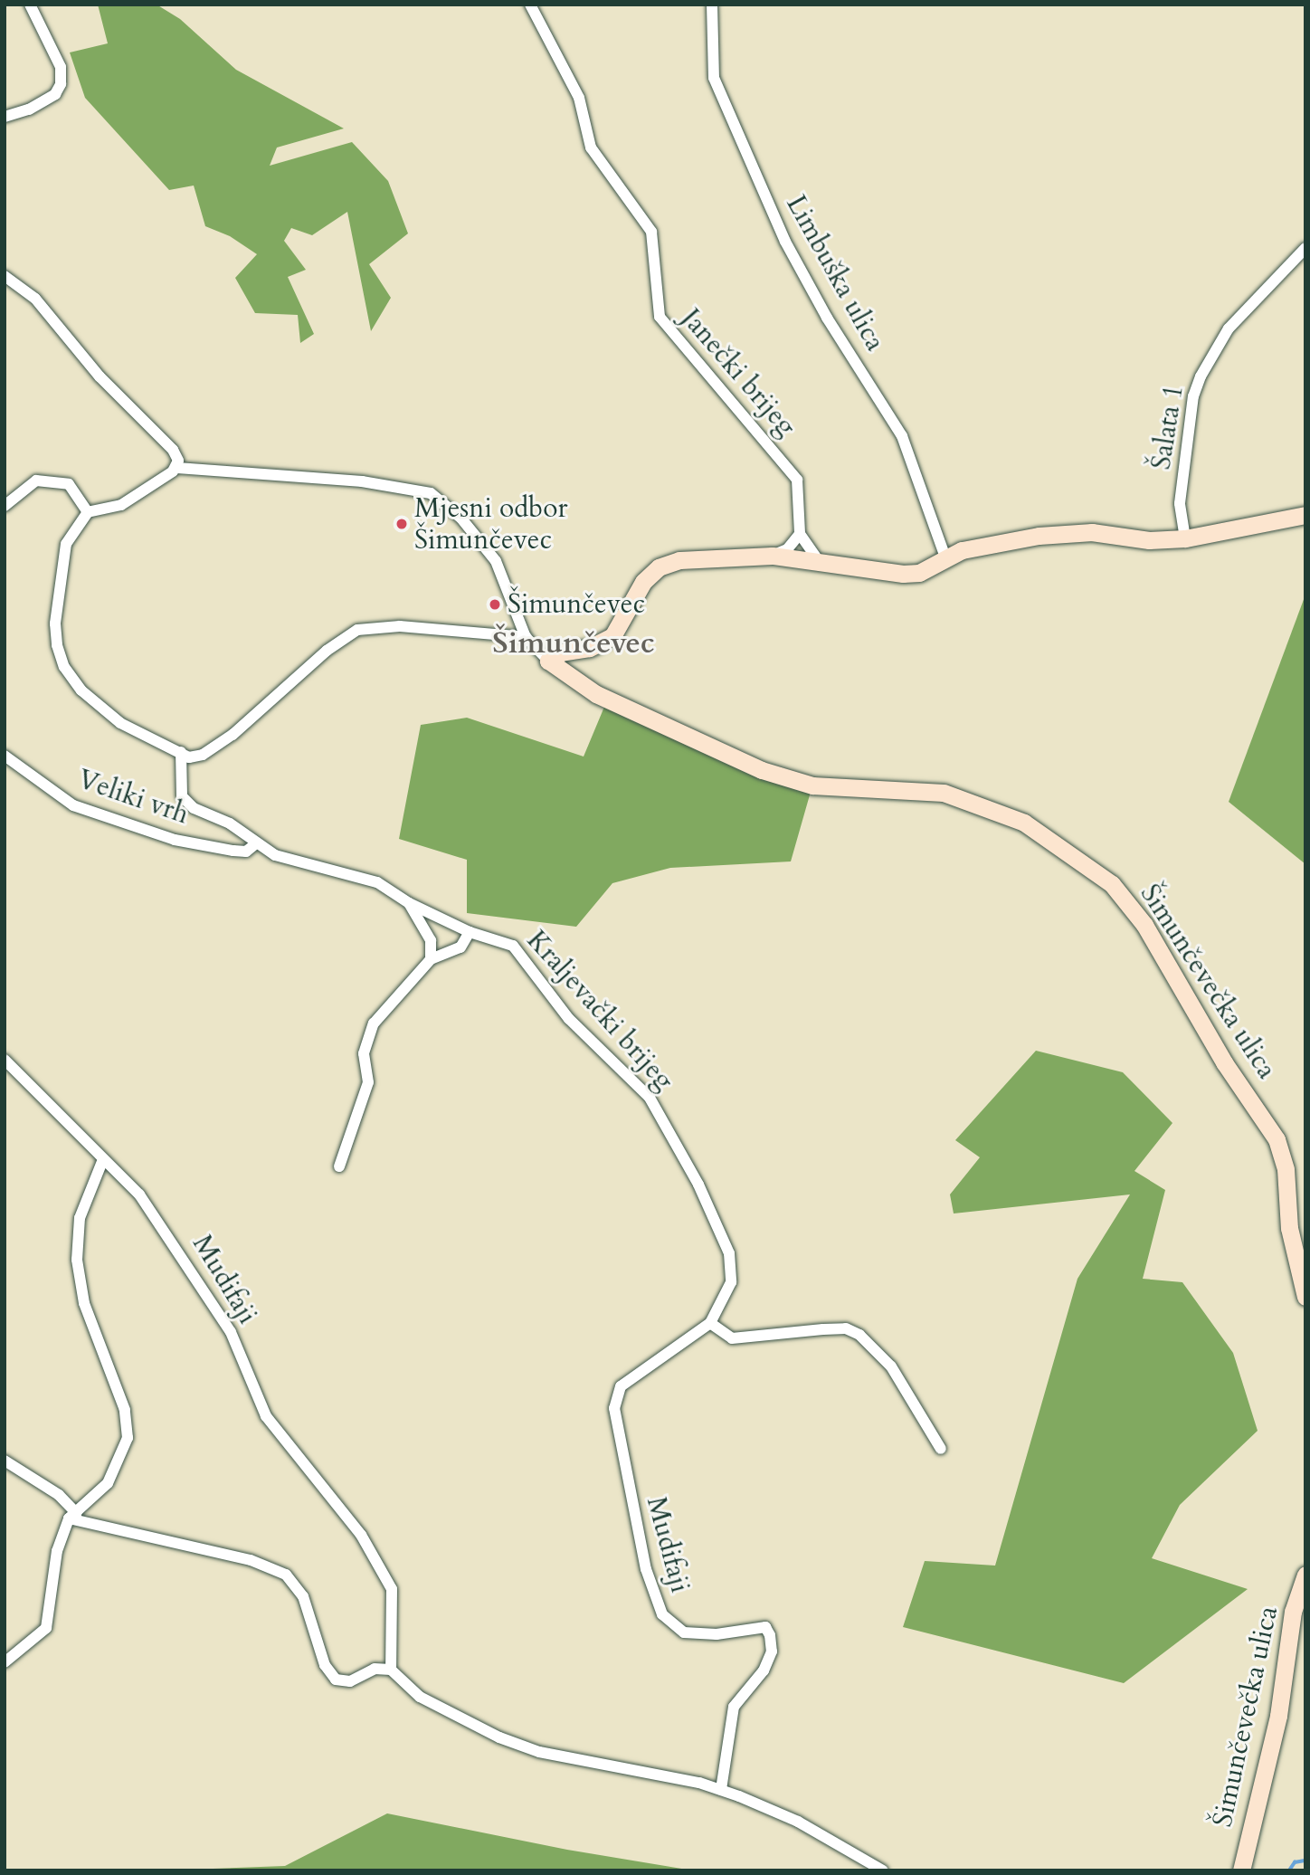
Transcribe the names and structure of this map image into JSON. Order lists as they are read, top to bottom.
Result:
{
  "streets": {
    "street": [
      "Limbuška ulica",
      "Janečki brijeg",
      "Šalata 1",
      "Veliki vrh",
      "Šimunčevečka ulica",
      "Kraljevački brijeg",
      "Mudifaji"
    ]
  },
  "crossings": [
    ["Veliki vrh", "Kraljevački brijeg"],
    ["Kraljevački brijeg", "Mudifaji"]
  ],
  "districts": ["Šimunčevec"],
  "places": ["Mjesni odbor Šimunčevec", "Šimunčevec"]
}
